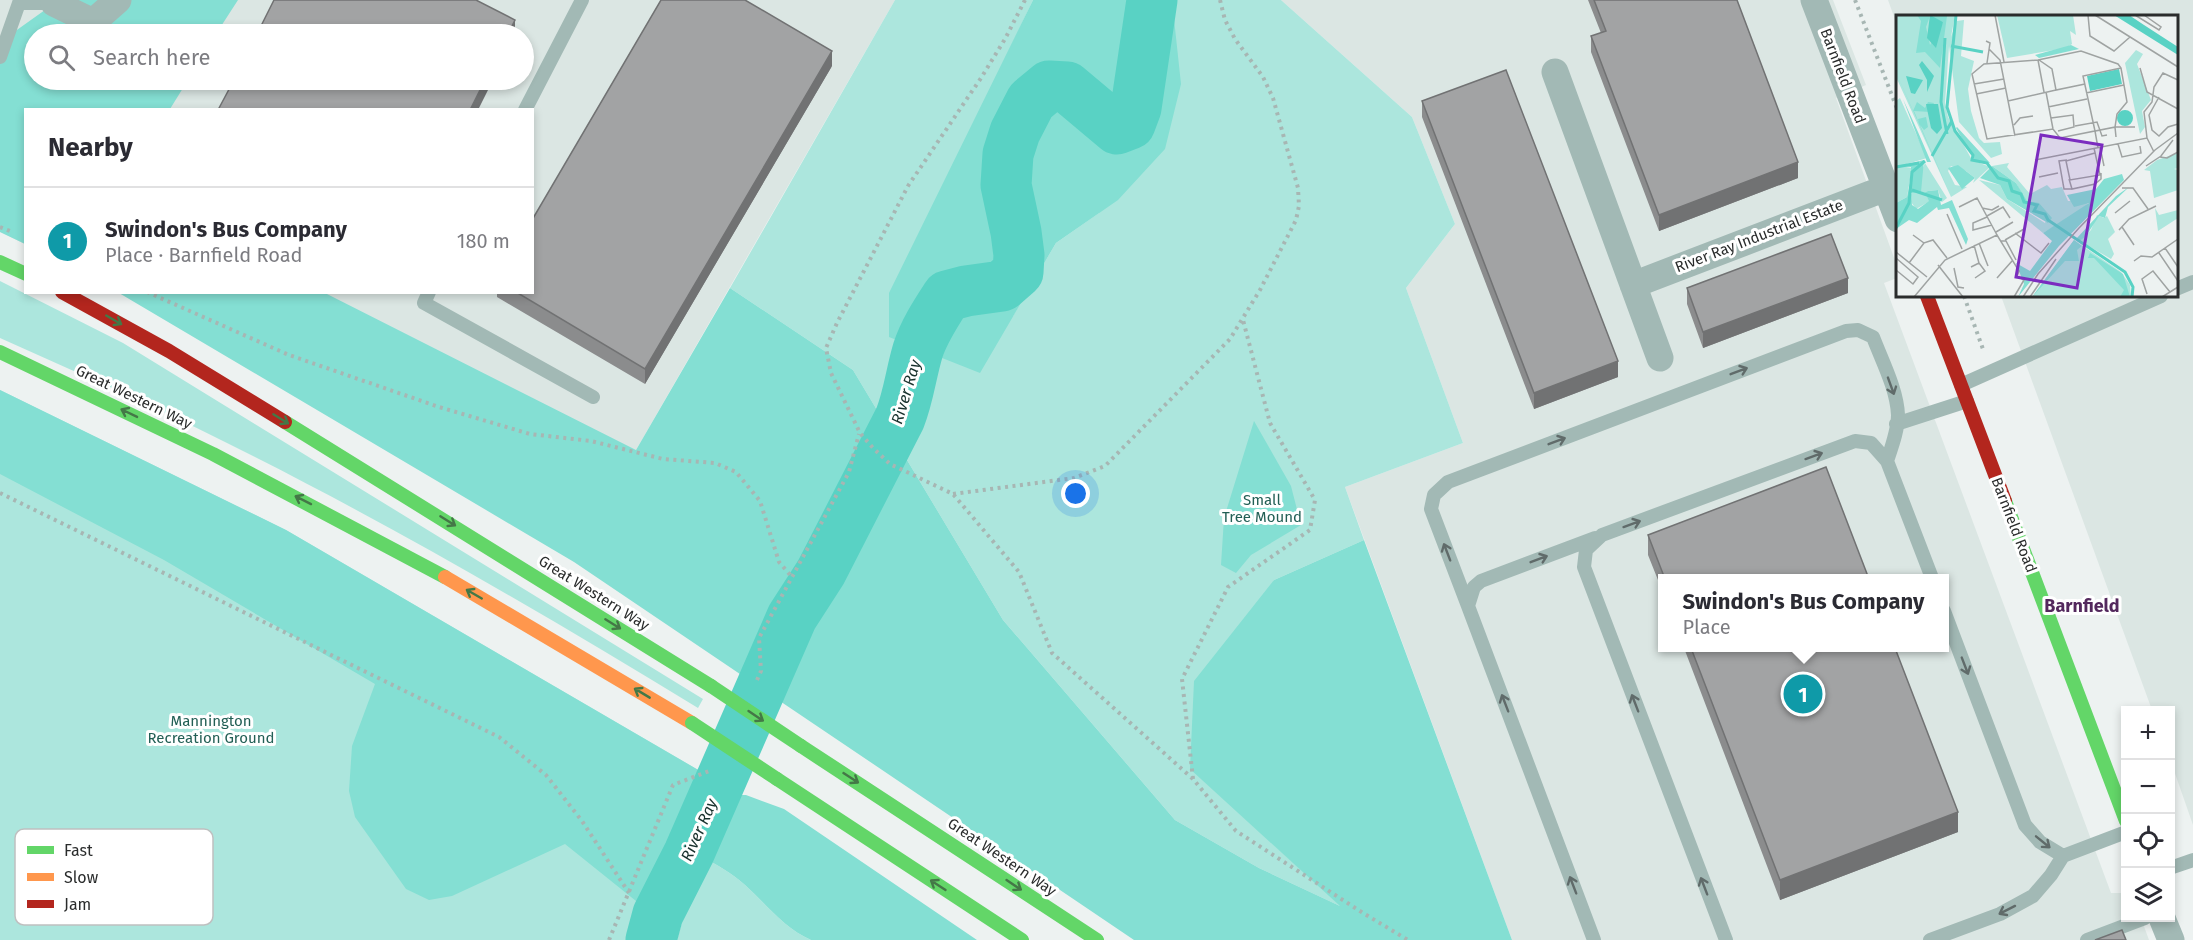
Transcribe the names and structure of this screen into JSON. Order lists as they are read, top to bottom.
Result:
{
  "streets": {
    "main road": ["Barnfield Road", "Great Western Way"],
    "street": ["River Ray Industrial Estate"]
  },
  "crossings": [
    ["Barnfield Road", "River Ray Industrial Estate"]
  ],
  "districts": ["Barnfield"],
  "water": ["River Ray"],
  "parks": ["Small Tree Mound", "Mannington Recreation Ground"],
  "legend": ["Fast", "Slow", "Jam"],
  "page": {
    "search": "Search here",
    "heading": "Nearby",
    "list": [
      {
        "mark": "1",
        "name": "Swindon's Bus Company",
        "note": "Place · Barnfield Road",
        "value": "180 m"
      }
    ],
    "popup": ["Swindon's Bus Company", "Place"],
    "pins": "1",
    "map_buttons": ["+", "−"]
  }
}
